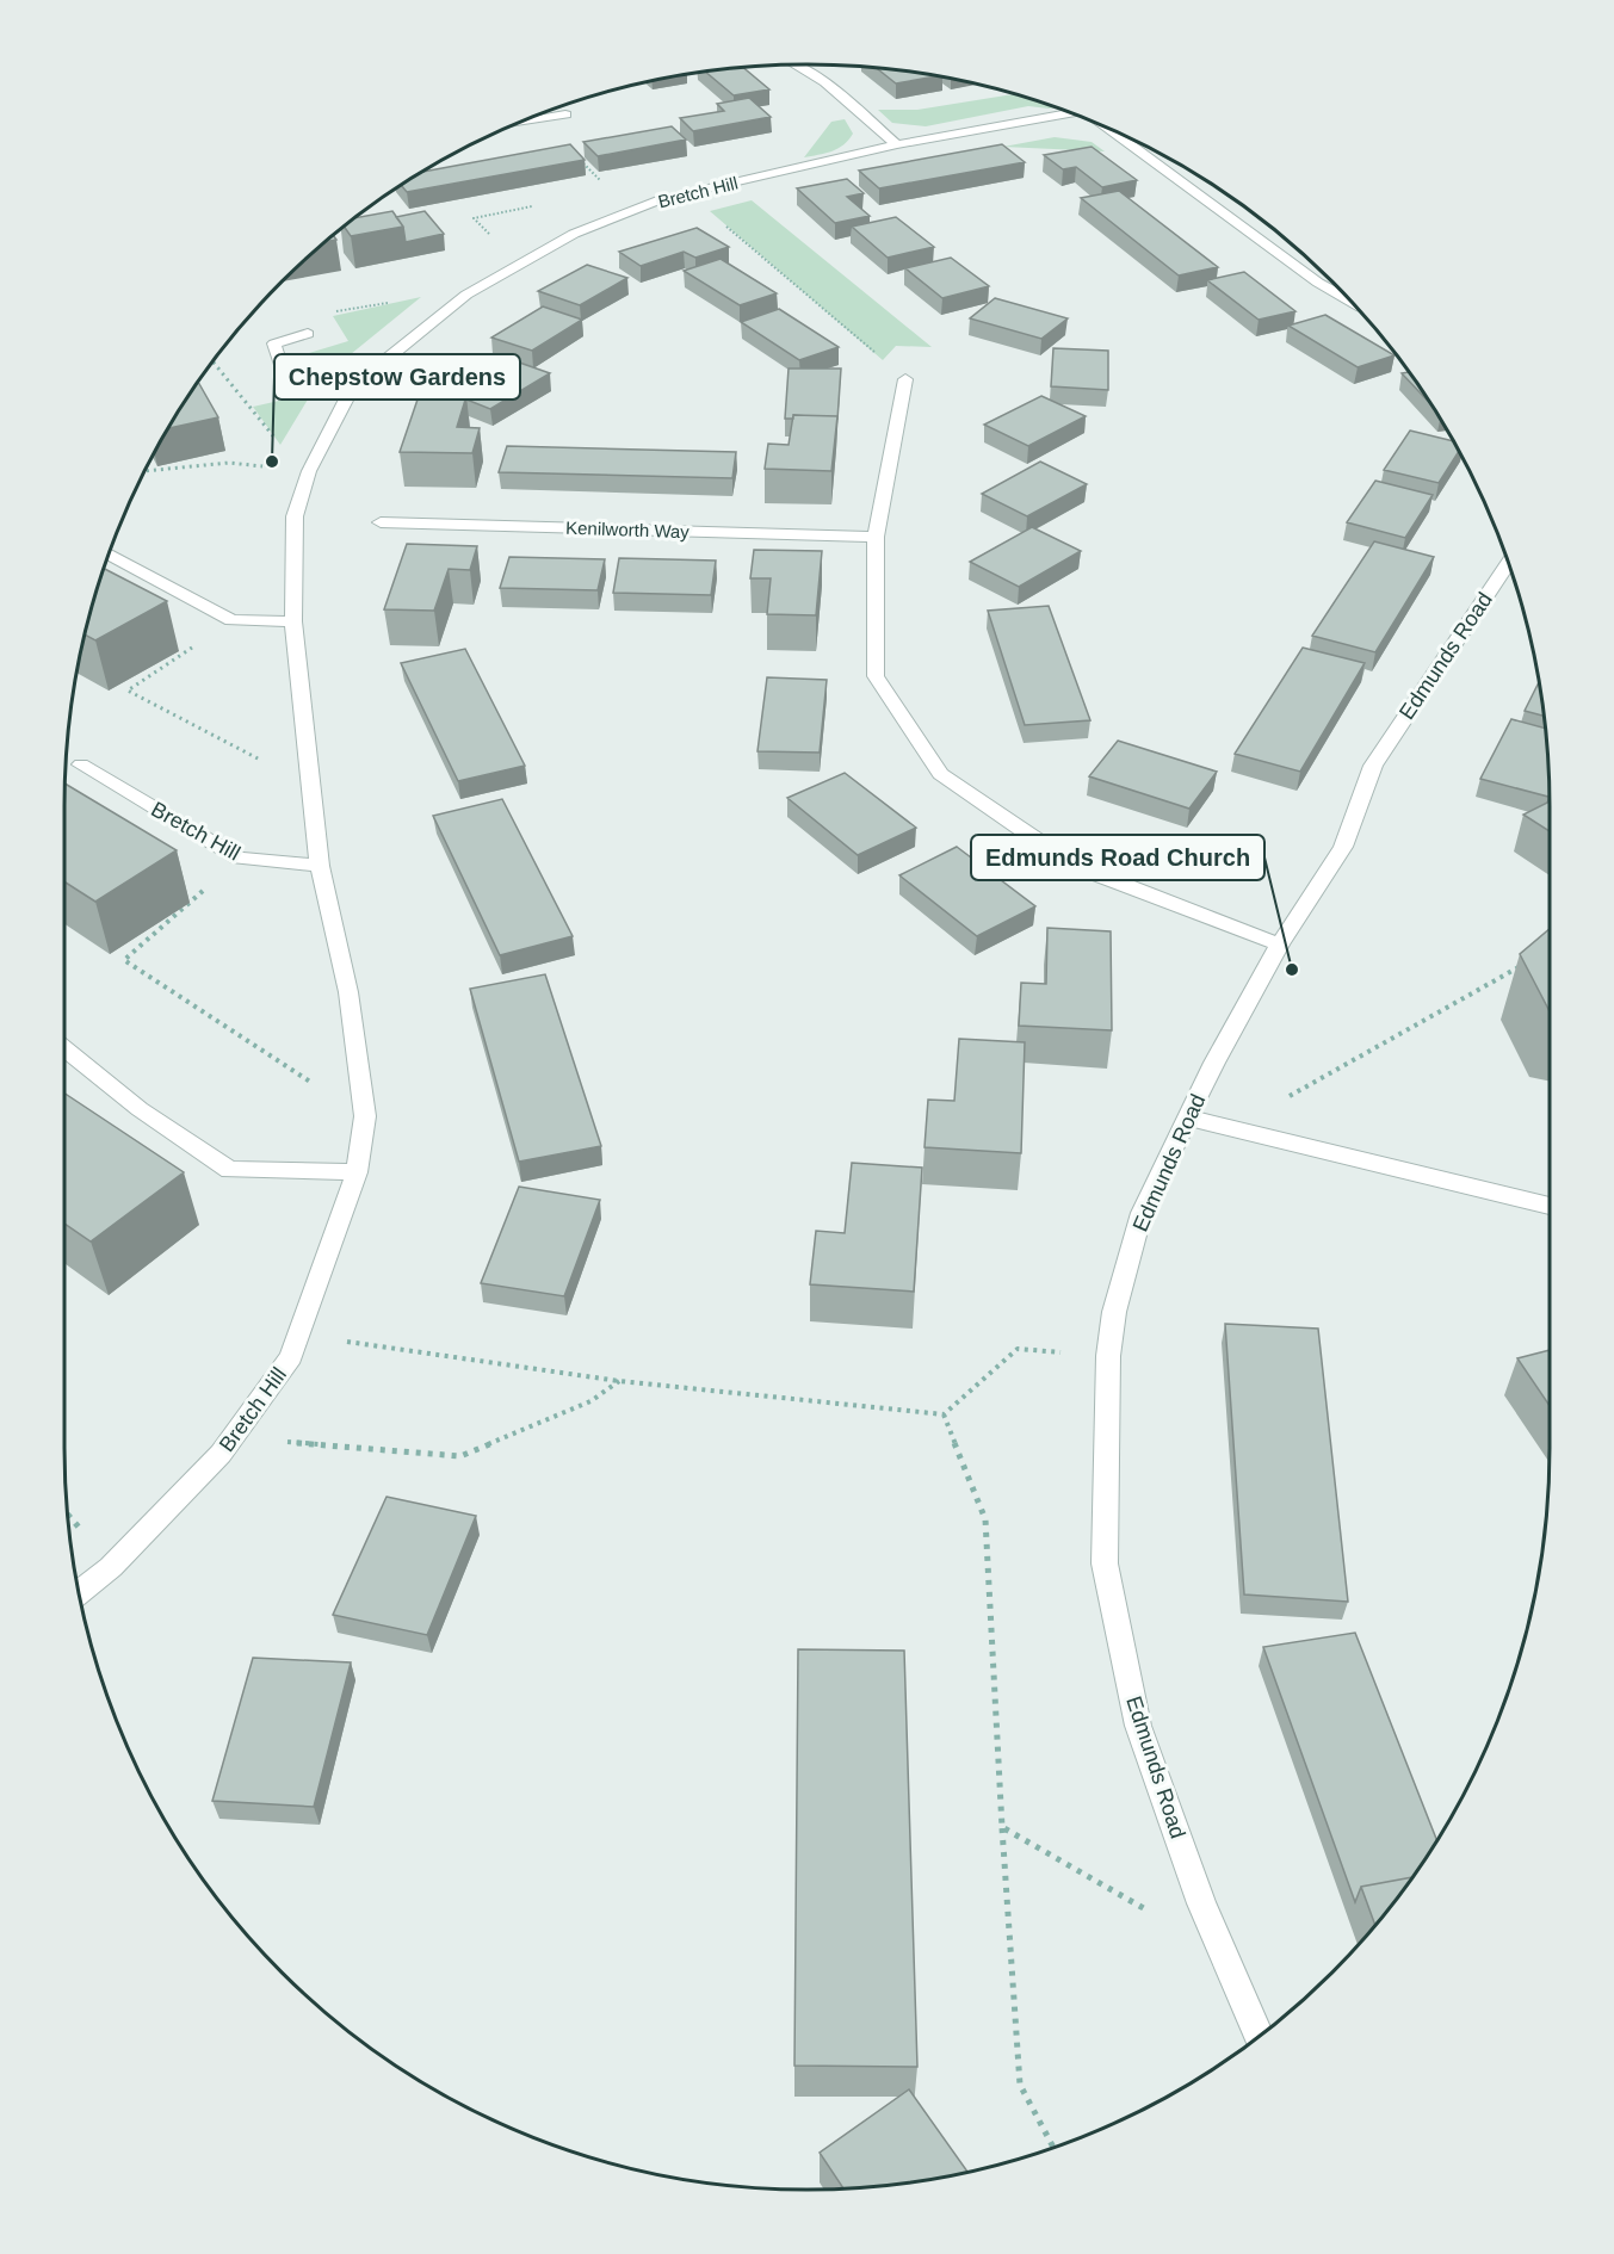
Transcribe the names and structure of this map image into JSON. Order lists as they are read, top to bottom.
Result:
{
  "streets": {
    "street": ["Bretch Hill", "Kenilworth Way", "Edmunds Road"]
  },
  "places": ["Chepstow Gardens", "Edmunds Road Church"]
}
